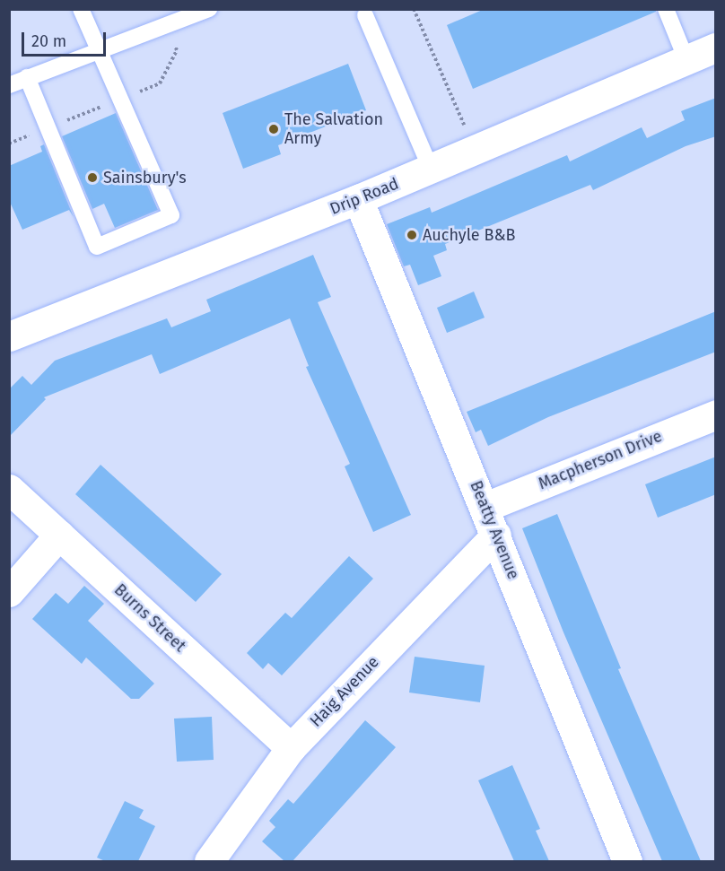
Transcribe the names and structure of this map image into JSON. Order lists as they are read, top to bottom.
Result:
{
  "streets": {
    "street": [
      "Drip Road",
      "Macpherson Drive",
      "Beatty Avenue",
      "Burns Street",
      "Haig Avenue"
    ]
  },
  "crossings": [
    ["Drip Road", "Beatty Avenue"],
    ["Macpherson Drive", "Beatty Avenue"],
    ["Beatty Avenue", "Haig Avenue"],
    ["Burns Street", "Haig Avenue"]
  ],
  "places": ["The Salvation Army", "Sainsbury's", "Auchyle B&B"],
  "scale_bar": "20 m"
}
